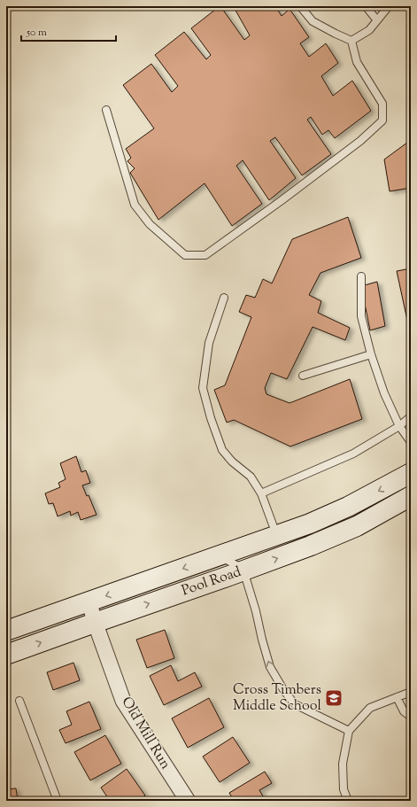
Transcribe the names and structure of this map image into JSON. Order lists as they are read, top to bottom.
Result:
{
  "streets": {
    "main road": ["Pool Road"],
    "street": ["Old Mill Run"]
  },
  "crossings": [
    ["Pool Road", "Old Mill Run"]
  ],
  "places": {
    "school or university": ["Cross Timbers Middle School"]
  },
  "scale_bar": "50 m"
}
